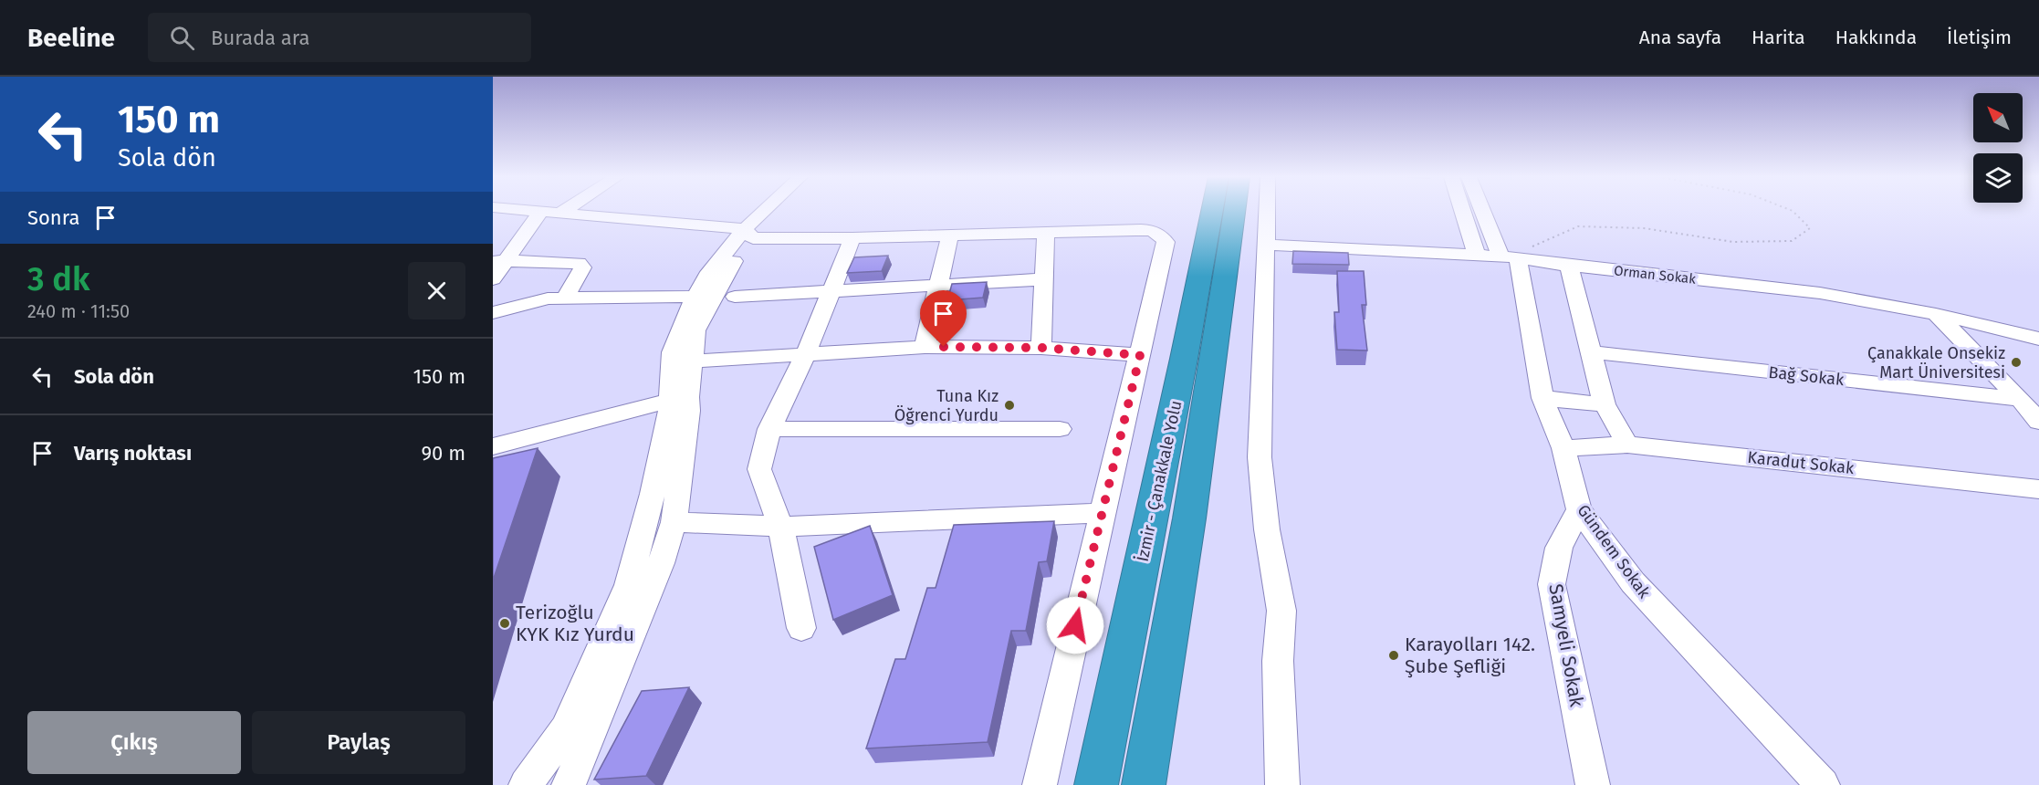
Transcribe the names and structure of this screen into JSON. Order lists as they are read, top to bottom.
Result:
{
  "streets": {
    "highway": ["İzmir - Çanakkale Yolu"],
    "street": [
      "Orman Sokak",
      "Bağ Sokak",
      "Karadut Sokak",
      "Gündem Sokak",
      "Samyeli Sokak"
    ]
  },
  "crossings": [
    ["Orman Sokak", "Gündem Sokak"],
    ["Karadut Sokak", "Gündem Sokak"],
    ["Gündem Sokak", "Samyeli Sokak"]
  ],
  "places": [
    "Çanakkale Onsekiz Mart Üniversitesi",
    "Tuna Kız Öğrenci Yurdu",
    "Terizoğlu KYK Kız Yurdu",
    "Karayolları 142. Şube Şefliği"
  ],
  "north": "top left",
  "page": {
    "header": "Beeline",
    "search": "Burada ara",
    "nav": [
      "Ana sayfa",
      "Harita",
      "Hakkında",
      "İletişim"
    ],
    "turn": ["150 m", "Sola dön"],
    "then": "Sonra",
    "heading": ["3 dk", "240 m · 11:50"],
    "list": [
      {
        "name": "Sola dön",
        "value": "150 m"
      },
      {
        "name": "Varış noktası",
        "value": "90 m"
      }
    ],
    "buttons": ["Çıkış", "Paylaş"]
  }
}
